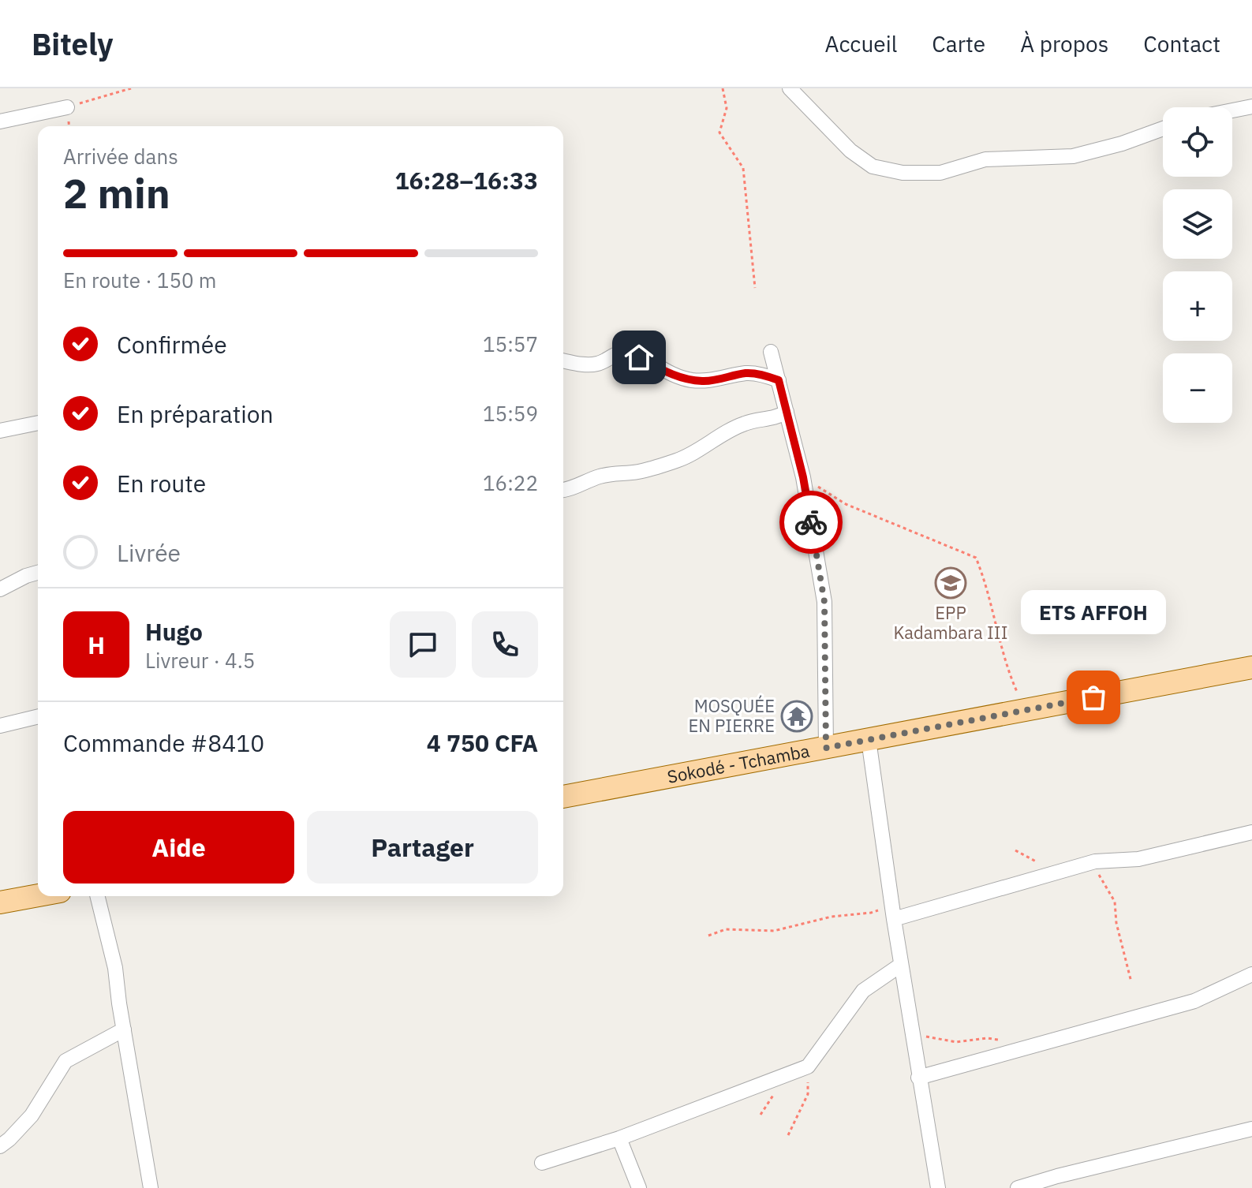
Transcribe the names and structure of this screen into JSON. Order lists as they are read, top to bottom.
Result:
{
  "streets": {
    "main road": ["Sokodé - Tchamba"]
  },
  "places": {
    "school or university": ["EPP Kadambara III"],
    "other": ["ETS AFFOH"],
    "temple": ["MOSQUÉE EN PIERRE"]
  },
  "page": {
    "header": "Bitely",
    "nav": [
      "Accueil",
      "Carte",
      "À propos",
      "Contact"
    ],
    "map_buttons": ["+", "−"],
    "heading": ["2 min", "Arrivée dans", "16:28–16:33"],
    "panel": [
      "Hugo",
      "Livreur · 4.5",
      "Commande #8410",
      "4 750 CFA"
    ],
    "bar": "En route · 150 m",
    "list": [
      ["Confirmée", "15:57"],
      ["En préparation", "15:59"],
      ["En route", "16:22"],
      "Livrée"
    ],
    "bubble": "ETS AFFOH",
    "round": "H",
    "buttons": ["Aide", "Partager"]
  }
}
